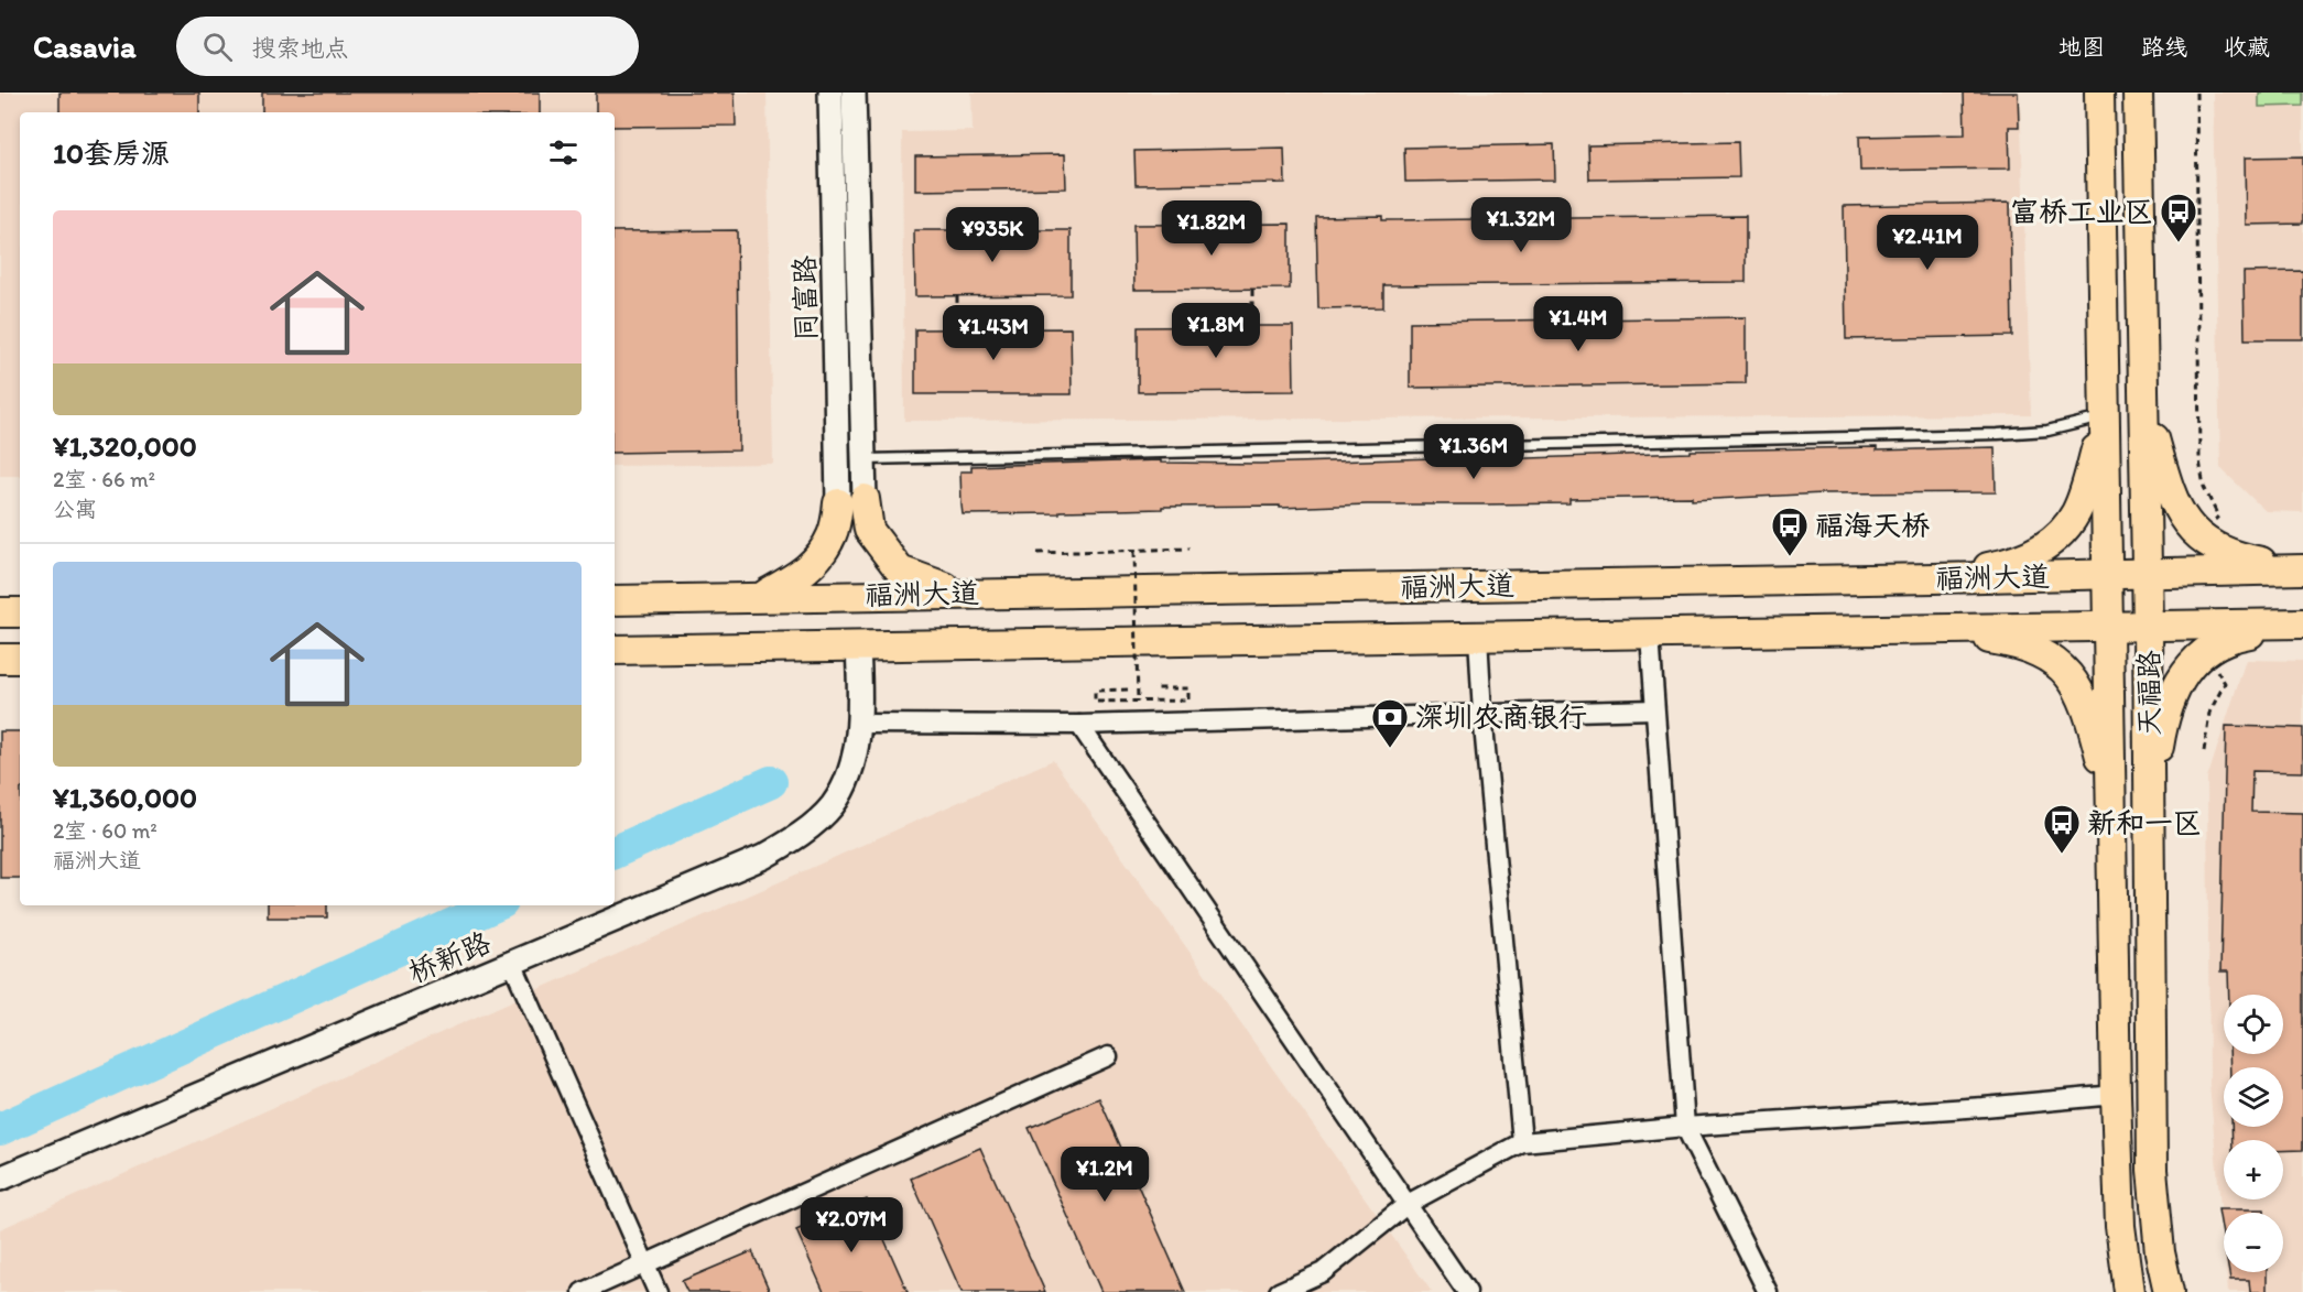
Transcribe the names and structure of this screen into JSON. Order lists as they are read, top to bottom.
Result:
{
  "streets": {
    "main road": ["福洲大道", "天福路"],
    "street": ["同富路", "桥新路"]
  },
  "crossings": [
    ["福洲大道", "天福路"],
    ["福洲大道", "桥新路"]
  ],
  "places": {
    "bus stop": ["富桥工业区", "福海天桥", "新和一区"],
    "bank": ["深圳农商银行"]
  },
  "page": {
    "header": "Casavia",
    "search": "搜索地点",
    "nav": ["地图", "路线", "收藏"],
    "heading": "10套房源",
    "list": [
      {
        "name": "¥1,320,000",
        "note": "2室 · 66 m² · 公寓"
      },
      {
        "name": "¥1,360,000",
        "note": "2室 · 60 m² · 福洲大道"
      }
    ],
    "price": [
      "¥1.32M",
      "¥1.82M",
      "¥935K",
      "¥2.41M",
      "¥1.4M",
      "¥1.8M",
      "¥1.43M",
      "¥1.36M",
      "¥1.2M",
      "¥2.07M"
    ],
    "map_buttons": ["+", "−"]
  }
}
